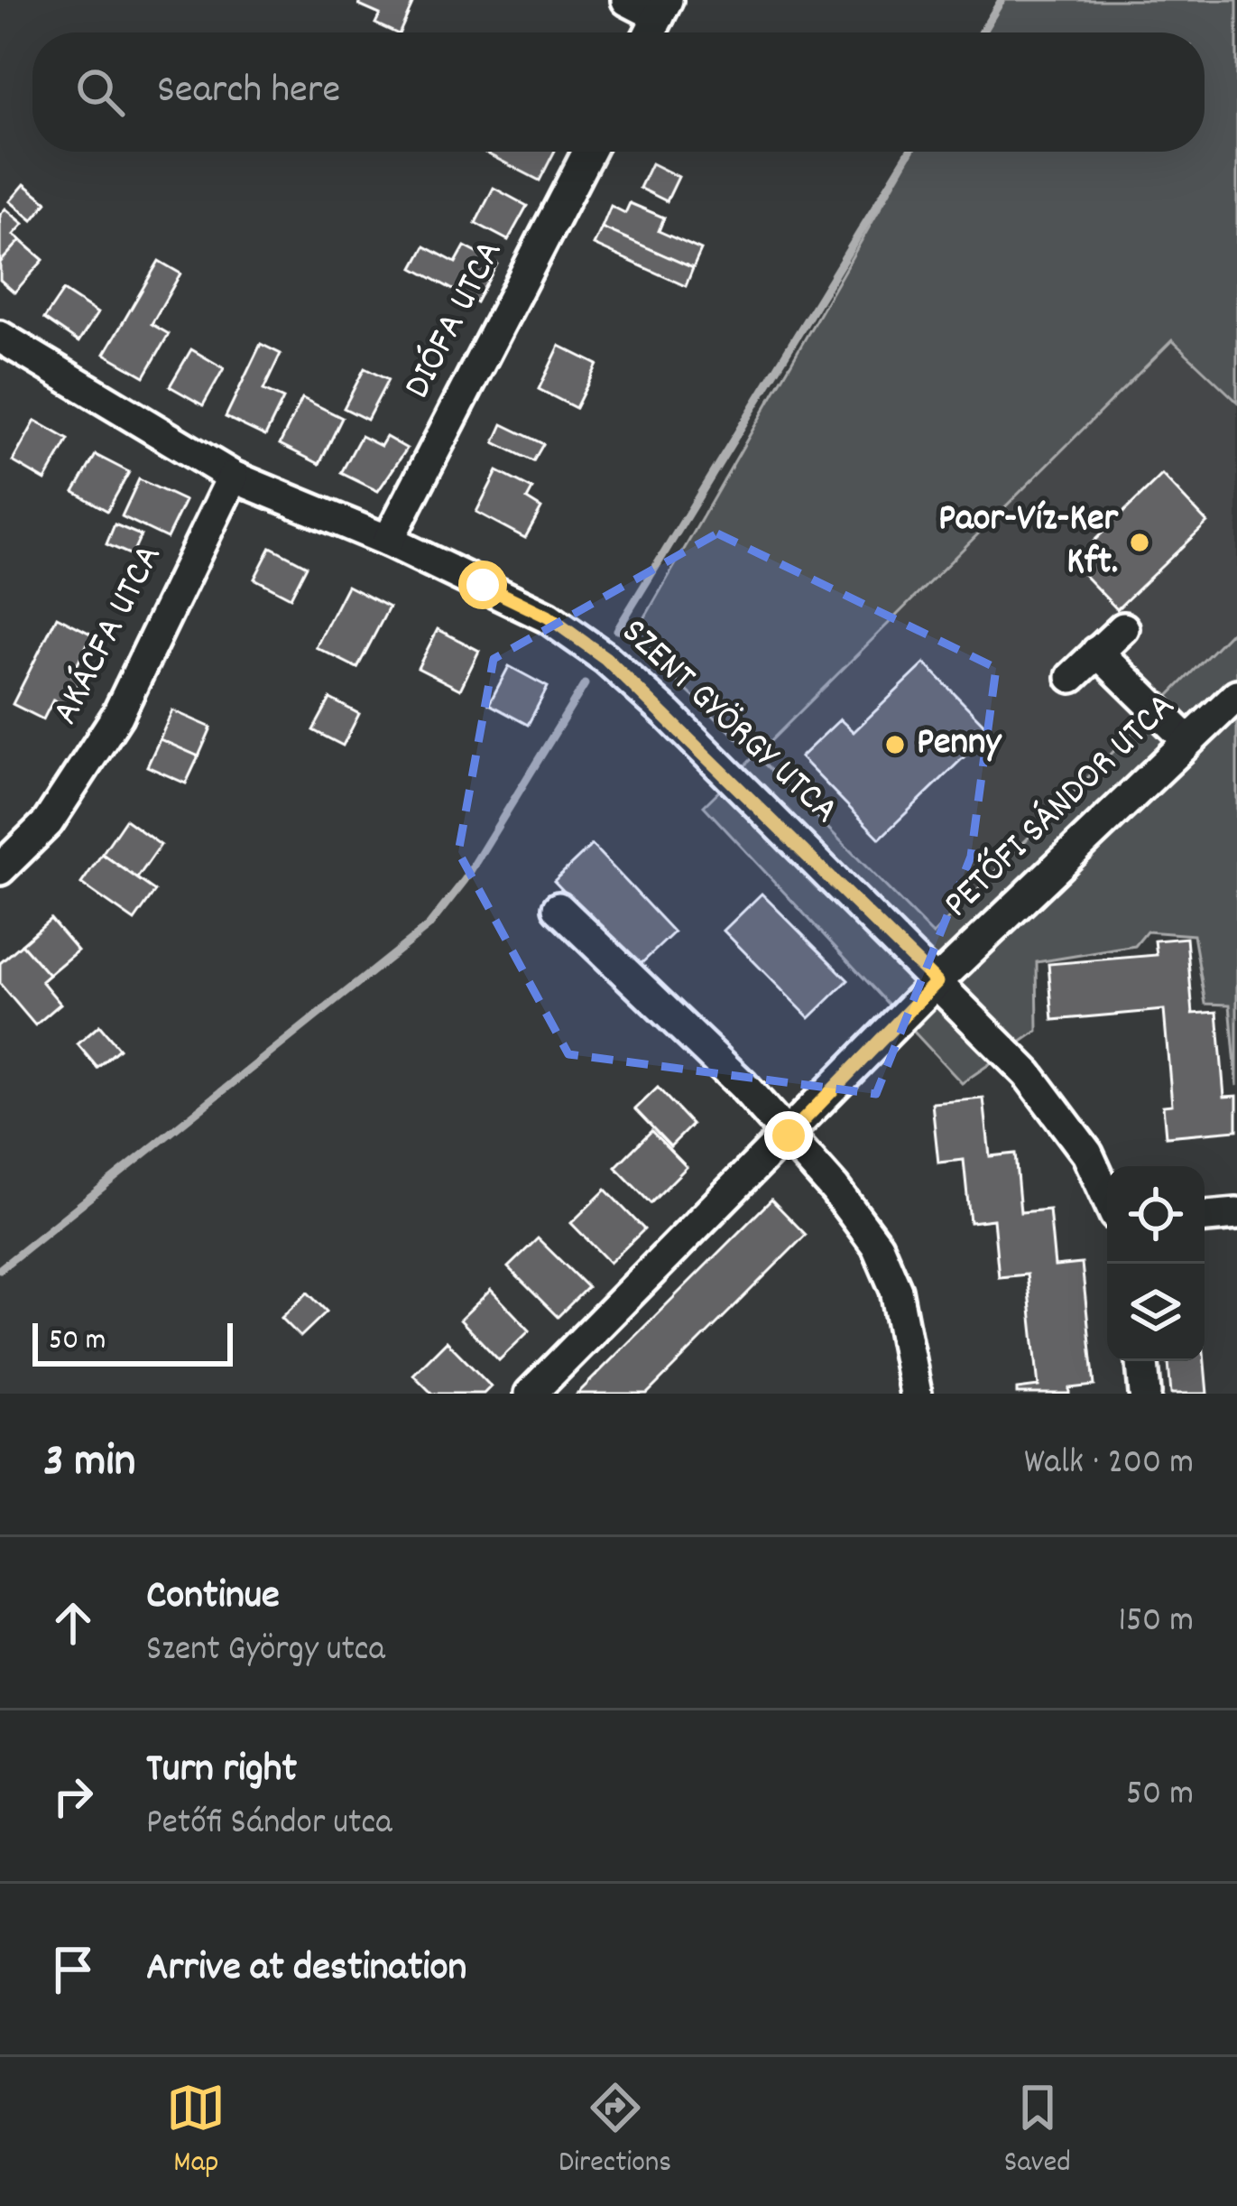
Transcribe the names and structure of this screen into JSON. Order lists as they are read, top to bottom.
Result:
{
  "streets": {
    "street": [
      "DIÓFA UTCA",
      "AKÁCFA UTCA",
      "SZENT GYÖRGY UTCA",
      "PETŐFI SÁNDOR UTCA"
    ]
  },
  "crossings": [
    ["DIÓFA UTCA", "SZENT GYÖRGY UTCA"],
    ["AKÁCFA UTCA", "SZENT GYÖRGY UTCA"],
    ["SZENT GYÖRGY UTCA", "PETŐFI SÁNDOR UTCA"]
  ],
  "places": ["Paor-Víz-Ker Kft.", "Penny"],
  "scale_bar": "50 m",
  "page": {
    "search": "Search here",
    "scale": "50 m",
    "heading": ["3 min", "Walk · 200 m"],
    "list": [
      ["Continue", "Szent György utca", "150 m"],
      ["Turn right", "Petőfi Sándor utca", "50 m"],
      "Arrive at destination"
    ],
    "nav": ["Map", "Directions", "Saved"]
  }
}
